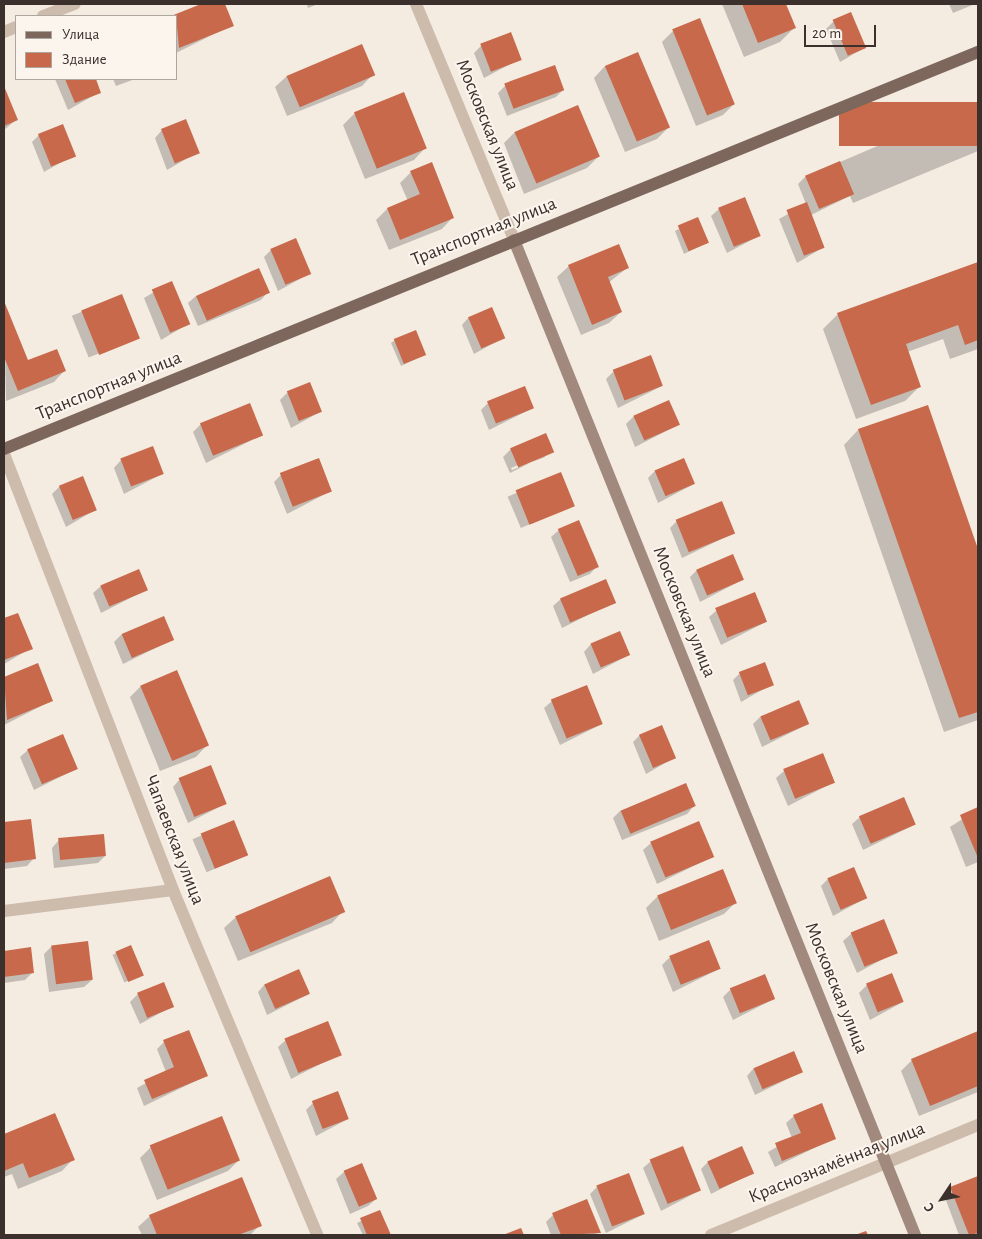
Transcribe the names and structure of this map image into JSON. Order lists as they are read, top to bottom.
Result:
{
  "streets": {
    "main road": ["Московская улица", "Транспортная улица"],
    "street": ["Чапаевская улица", "Краснознамённая улица"]
  },
  "crossings": [
    ["Московская улица", "Транспортная улица"],
    ["Московская улица", "Краснознамённая улица"]
  ],
  "legend": ["Улица", "Здание"],
  "scale_bar": "20 m",
  "north": "bottom left"
}
